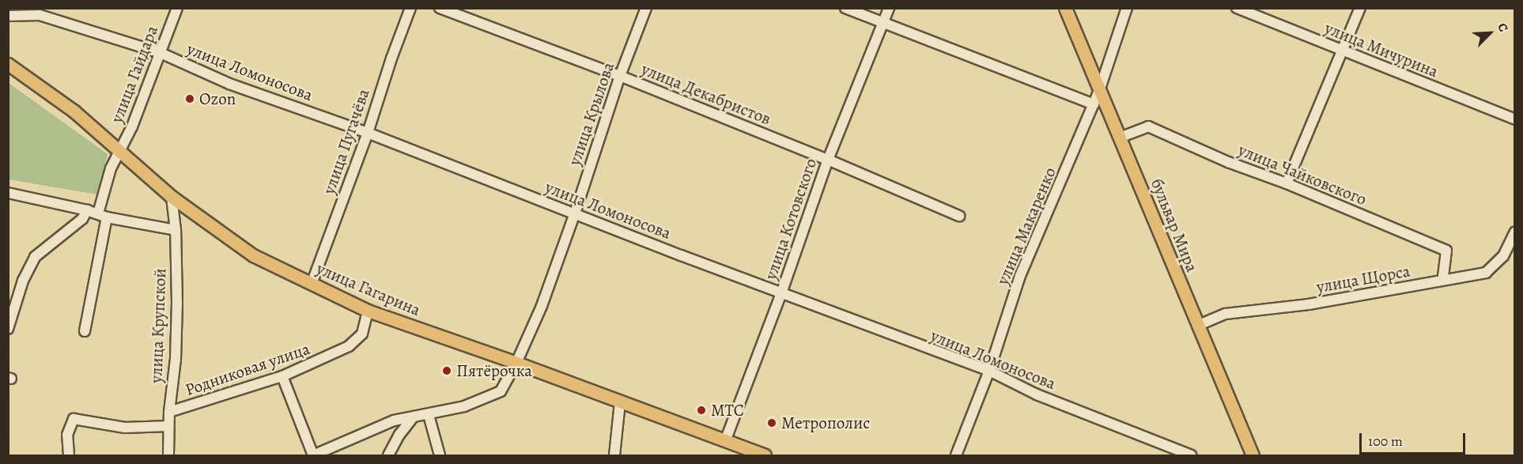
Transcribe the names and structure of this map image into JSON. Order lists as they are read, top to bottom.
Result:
{
  "streets": {
    "main road": ["бульвар Мира", "улица Гагарина"],
    "street": [
      "улица Мичурина",
      "улица Ломоносова",
      "улица Гайдара",
      "улица Декабристов",
      "улица Крылова",
      "улица Пугачёва",
      "улица Чайковского",
      "улица Котовского",
      "улица Макаренко",
      "улица Щорса",
      "улица Крупской",
      "Родниковая улица"
    ]
  },
  "crossings": [
    ["улица Ломоносова", "улица Гайдара"],
    ["улица Ломоносова", "улица Крылова"],
    ["улица Ломоносова", "улица Пугачёва"],
    ["улица Ломоносова", "улица Котовского"],
    ["улица Ломоносова", "улица Макаренко"],
    ["улица Гайдара", "улица Гагарина"],
    ["улица Декабристов", "улица Крылова"],
    ["улица Декабристов", "улица Котовского"],
    ["улица Крылова", "улица Гагарина"],
    ["улица Пугачёва", "улица Гагарина"],
    ["улица Чайковского", "бульвар Мира"],
    ["улица Чайковского", "улица Щорса"],
    ["улица Котовского", "улица Гагарина"],
    ["бульвар Мира", "улица Макаренко"],
    ["бульвар Мира", "улица Щорса"],
    ["улица Гагарина", "улица Крупской"],
    ["улица Гагарина", "Родниковая улица"],
    ["улица Крупской", "Родниковая улица"]
  ],
  "places": [
    "Ozon",
    "Пятёрочка",
    "МТС",
    "Метрополис"
  ],
  "scale_bar": "100 m",
  "north": "top right"
}
